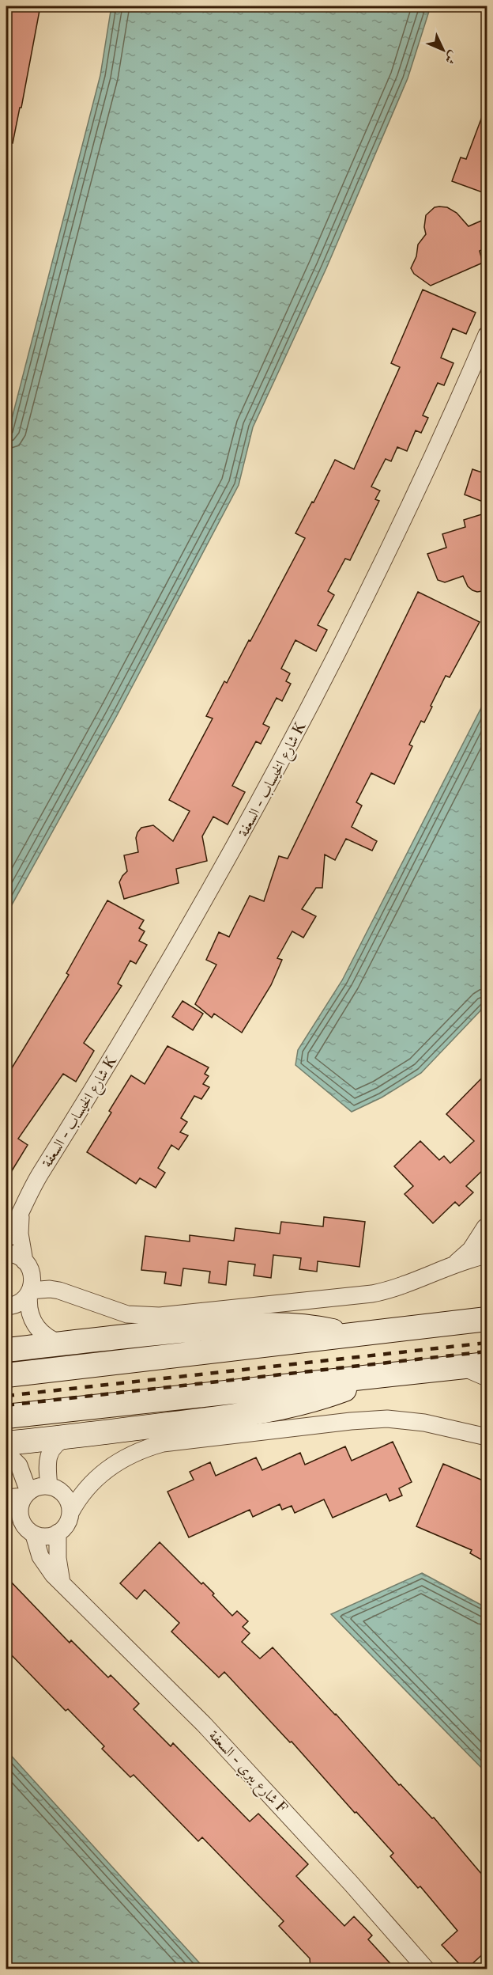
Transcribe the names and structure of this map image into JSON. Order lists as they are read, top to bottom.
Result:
{
  "streets": {
    "street": ["شارع الخيساب - السعفة K", "شارع يبري - السعفة F"]
  },
  "north": "bottom right"
}
